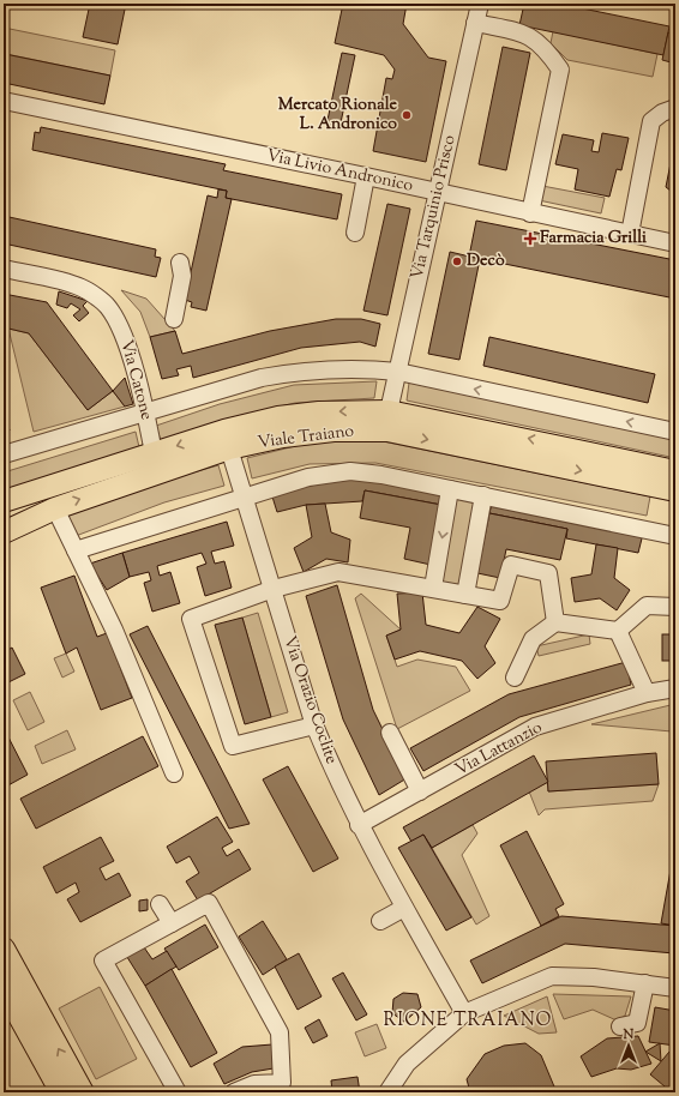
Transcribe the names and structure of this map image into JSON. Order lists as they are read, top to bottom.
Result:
{
  "streets": {
    "main road": ["Viale Traiano"],
    "street": [
      "Via Livio Andronico",
      "Via Tarquinio Prisco",
      "Via Catone",
      "Via Orazio Coclite",
      "Via Lattanzio"
    ]
  },
  "crossings": [
    ["Via Livio Andronico", "Via Tarquinio Prisco"],
    ["Via Tarquinio Prisco", "Viale Traiano"],
    ["Via Catone", "Viale Traiano"],
    ["Viale Traiano", "Via Orazio Coclite"],
    ["Via Orazio Coclite", "Via Lattanzio"]
  ],
  "districts": ["RIONE TRAIANO"],
  "places": {
    "other": ["Mercato Rionale L. Andronico", "Decò"],
    "health": ["Farmacia Grilli"]
  },
  "north": "top"
}
